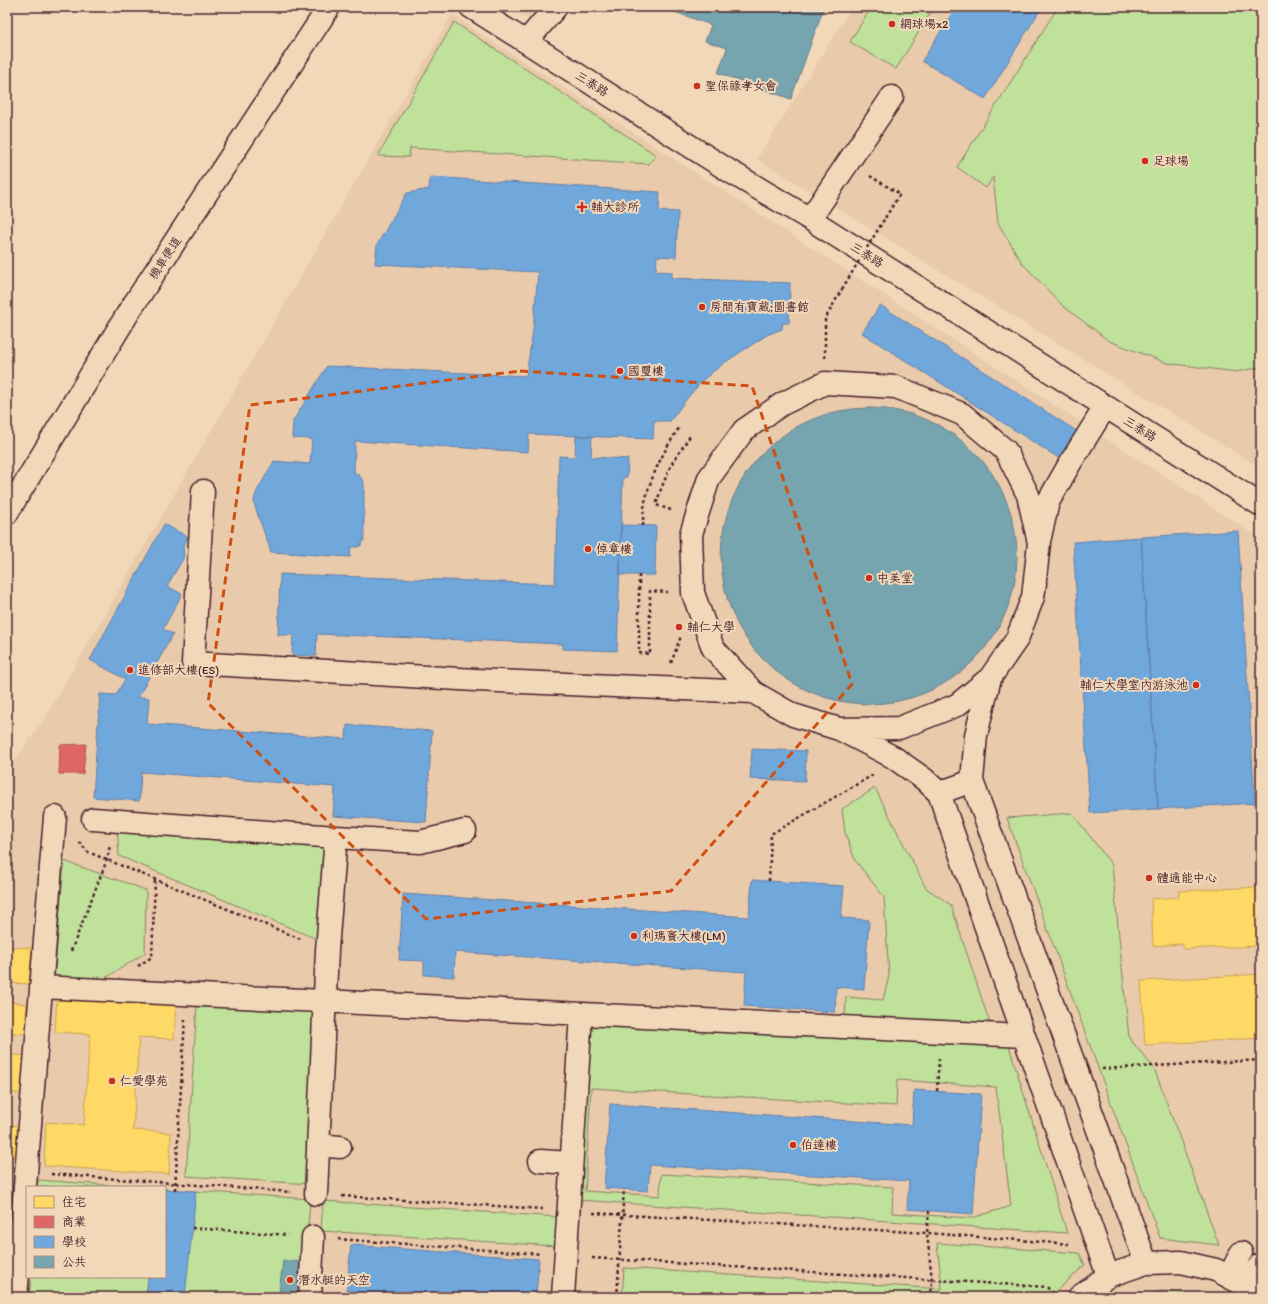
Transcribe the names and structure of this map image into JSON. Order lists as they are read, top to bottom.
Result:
{
  "streets": {
    "street": ["三泰路", "機車便道"]
  },
  "places": {
    "other": [
      "網球場x2",
      "聖保祿孝女會",
      "足球場",
      "房間有寶藏;圖書館",
      "國璽樓",
      "倬章樓",
      "中美堂",
      "輔仁大學",
      "進修部大樓(ES)",
      "輔仁大學室內游泳池",
      "體適能中心",
      "利瑪竇大樓(LM)",
      "仁愛學苑",
      "伯達樓",
      "潛水艇的天空"
    ],
    "health": ["輔大診所"]
  },
  "legend": [
    "住宅",
    "商業",
    "學校",
    "公共"
  ]
}
